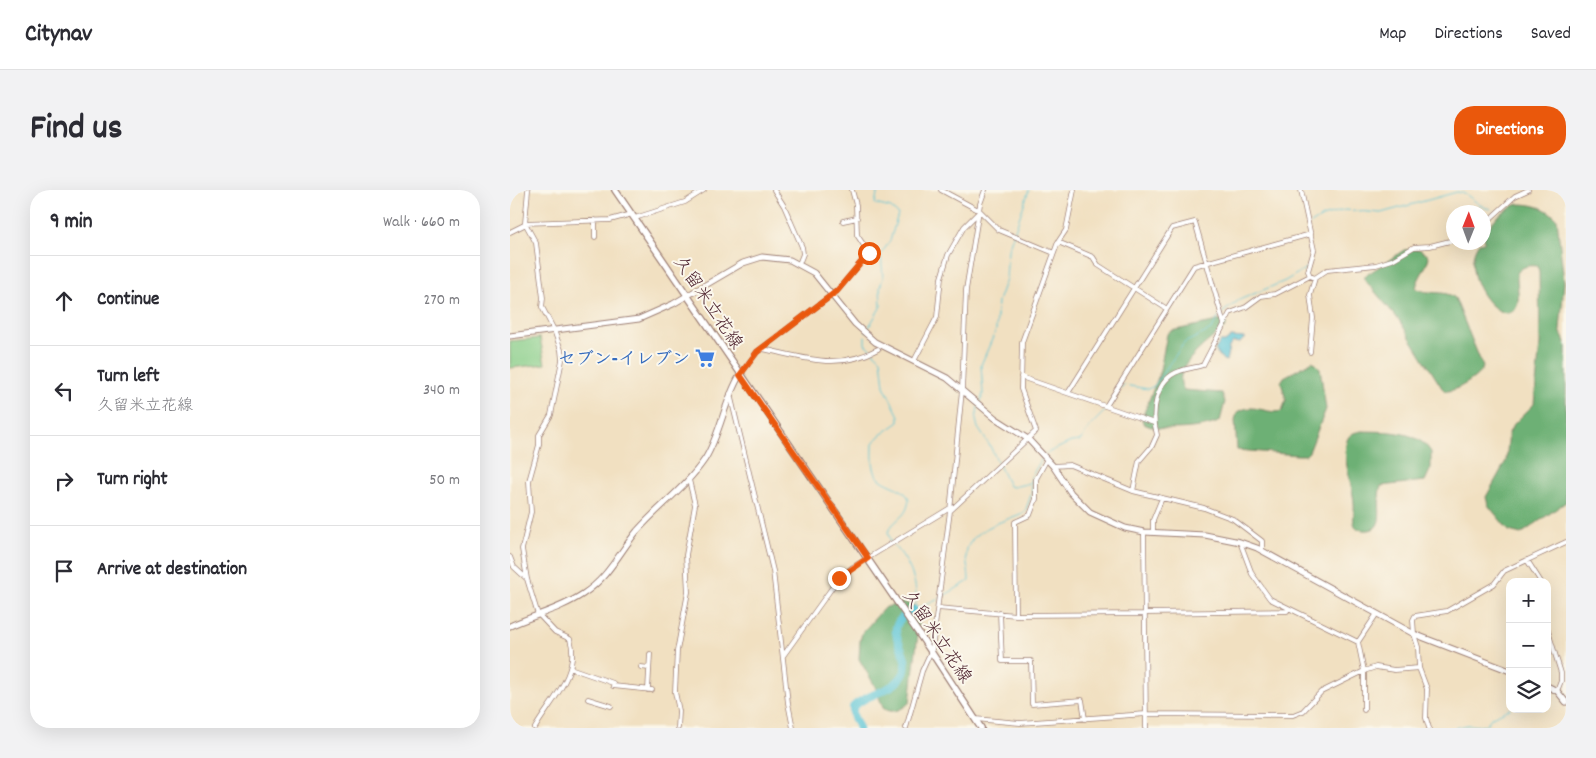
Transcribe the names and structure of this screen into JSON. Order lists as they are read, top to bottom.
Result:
{
  "streets": {
    "main road": ["久留米立花線"]
  },
  "places": {
    "supermarket": ["セブン-イレブン"]
  },
  "north": "top",
  "page": {
    "header": "Citynav",
    "nav": ["Map", "Directions", "Saved"],
    "title": "Find us",
    "buttons": "Directions",
    "heading": ["9 min", "Walk · 660 m"],
    "list": [
      ["Continue", "270 m"],
      ["Turn left", "久留米立花線", "340 m"],
      ["Turn right", "50 m"],
      "Arrive at destination"
    ],
    "map_buttons": ["+", "−"]
  }
}
